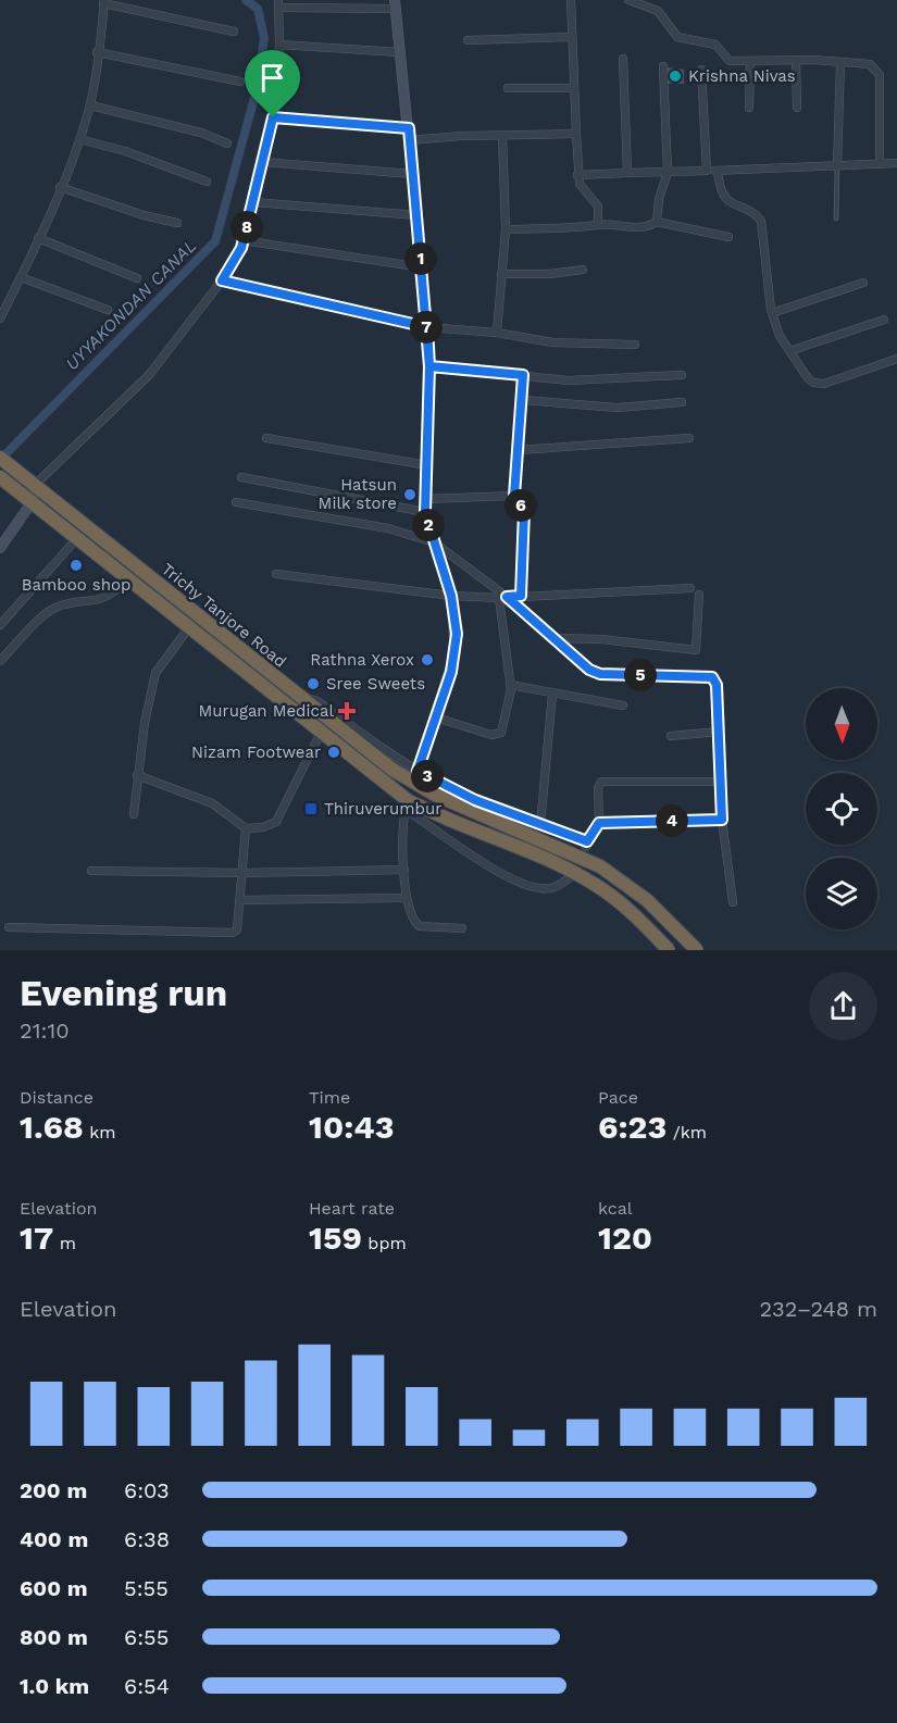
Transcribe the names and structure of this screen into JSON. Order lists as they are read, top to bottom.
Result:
{
  "streets": {
    "highway": ["Trichy Tanjore Road"]
  },
  "water": ["UYYAKONDAN CANAL"],
  "places": {
    "other": [
      "Krishna Nivas",
      "Hatsun Milk store",
      "Bamboo shop",
      "Rathna Xerox",
      "Sree Sweets",
      "Nizam Footwear"
    ],
    "health": ["Murugan Medical"],
    "transit": ["Thiruverumbur"]
  },
  "north": "bottom",
  "page": {
    "pins": [
      "8",
      "1",
      "7",
      "6",
      "2",
      "5",
      "3",
      "4"
    ],
    "heading": ["Evening run", "21:10"],
    "stats": [
      ["Distance", "1.68 km"],
      ["Time", "10:43"],
      ["Pace", "6:23 /km"],
      ["Elevation", "17 m"],
      ["Heart rate", "159 bpm"],
      ["kcal", "120"]
    ],
    "chart": ["Elevation", "232–248 m"],
    "list": [
      {
        "name": "200 m",
        "note": "6:03"
      },
      {
        "name": "400 m",
        "note": "6:38"
      },
      {
        "name": "600 m",
        "note": "5:55"
      },
      {
        "name": "800 m",
        "note": "6:55"
      },
      {
        "name": "1.0 km",
        "note": "6:54"
      }
    ]
  }
}
